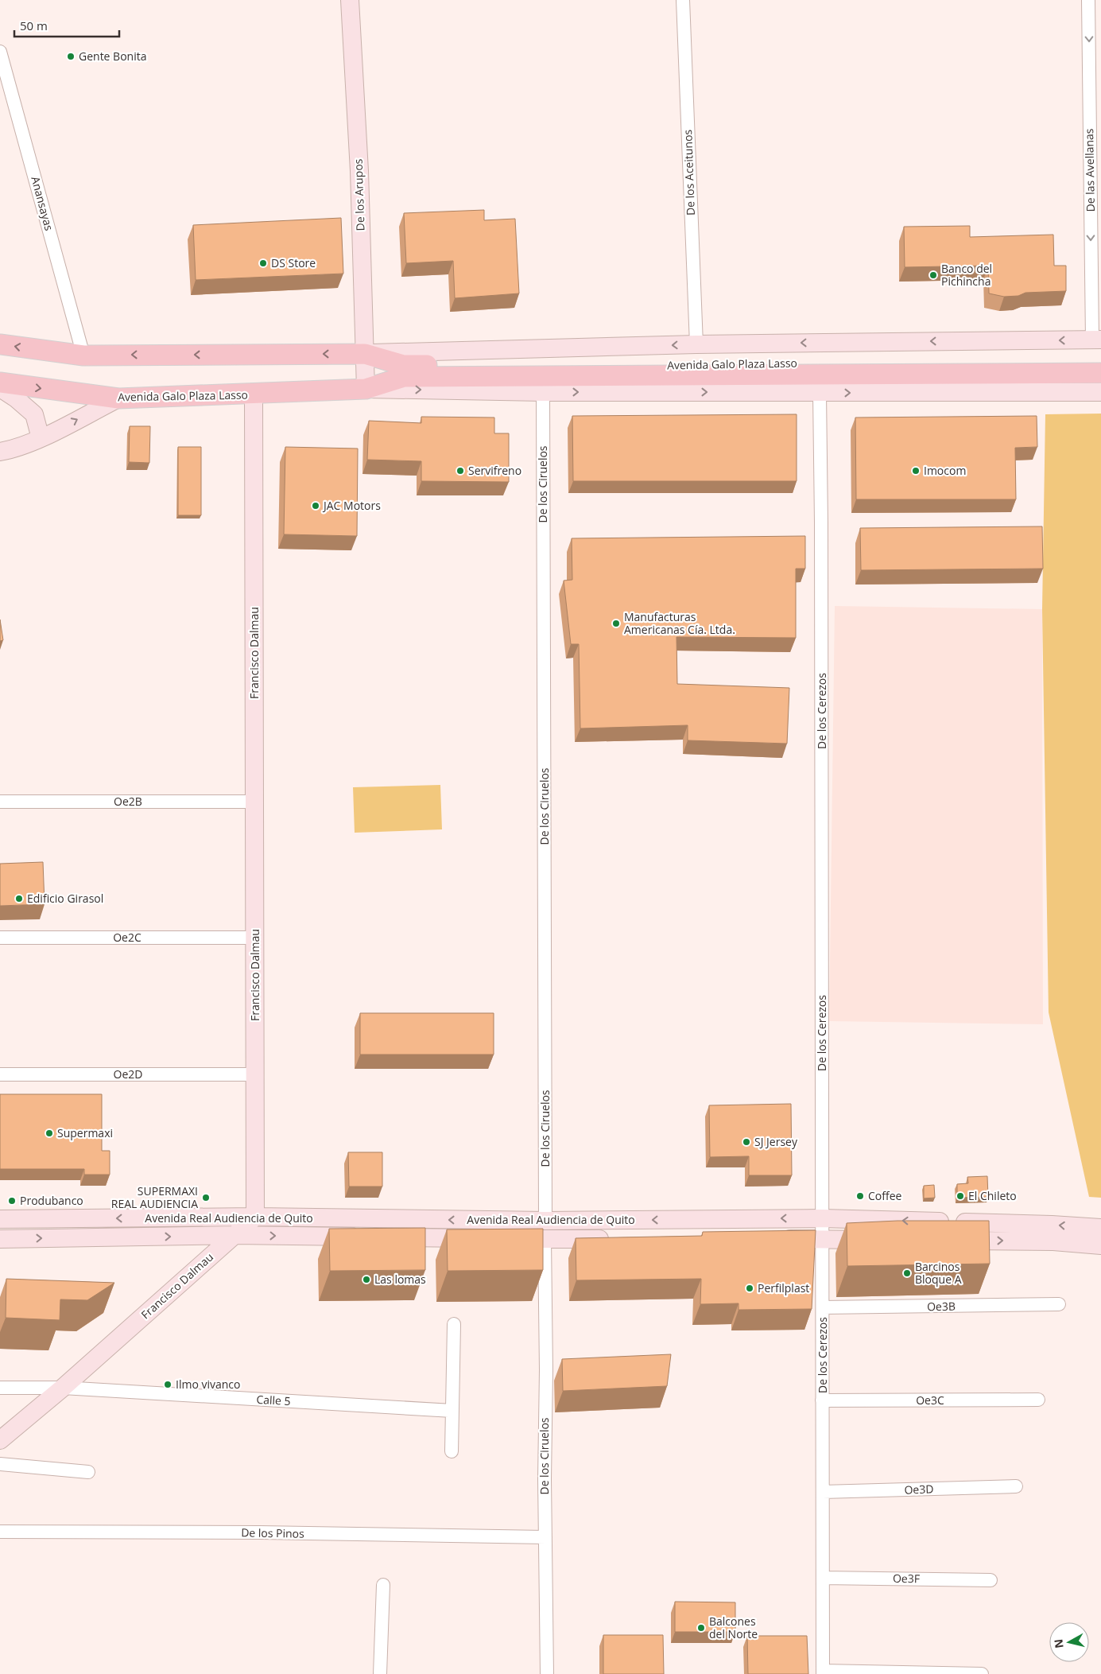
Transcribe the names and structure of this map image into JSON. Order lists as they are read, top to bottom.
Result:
{
  "streets": {
    "main road": [
      "De los Arupos",
      "Avenida Galo Plaza Lasso",
      "Francisco Dalmau",
      "Avenida Real Audiencia de Quito"
    ],
    "street": [
      "De las Avellanas",
      "De los Aceitunos",
      "Anansayas",
      "De los Ciruelos",
      "De los Cerezos",
      "Oe2B",
      "Oe2C",
      "Oe2D",
      "Oe3B",
      "Calle 5",
      "Oe3C",
      "Oe3D",
      "De los Pinos",
      "Oe3F"
    ]
  },
  "crossings": [
    ["De las Avellanas", "Avenida Galo Plaza Lasso"],
    ["De los Aceitunos", "Avenida Galo Plaza Lasso"],
    ["De los Arupos", "Avenida Galo Plaza Lasso"],
    ["Anansayas", "Avenida Galo Plaza Lasso"],
    ["Avenida Galo Plaza Lasso", "De los Ciruelos"],
    ["Avenida Galo Plaza Lasso", "Francisco Dalmau"],
    ["Avenida Galo Plaza Lasso", "De los Cerezos"],
    ["De los Ciruelos", "Avenida Real Audiencia de Quito"],
    ["De los Ciruelos", "De los Pinos"],
    ["Francisco Dalmau", "Oe2B"],
    ["Francisco Dalmau", "Oe2C"],
    ["Francisco Dalmau", "Oe2D"],
    ["Francisco Dalmau", "Avenida Real Audiencia de Quito"],
    ["Francisco Dalmau", "Calle 5"],
    ["De los Cerezos", "Avenida Real Audiencia de Quito"],
    ["De los Cerezos", "Oe3B"],
    ["De los Cerezos", "Oe3C"],
    ["De los Cerezos", "Oe3D"],
    ["De los Cerezos", "Oe3F"]
  ],
  "one_way": ["De las Avellanas"],
  "places": [
    "Gente Bonita",
    "DS Store",
    "Banco del Pichincha",
    "Servifreno",
    "Imocom",
    "JAC Motors",
    "Manufacturas Americanas Cía. Ltda.",
    "Edificio Girasol",
    "Supermaxi",
    "SJ Jersey",
    "Coffee",
    "El Chileto",
    "SUPERMAXI REAL AUDIENCIA",
    "Produbanco",
    "Barcinos Bloque A",
    "Las lomas",
    "Perfilplast",
    "Ilmo vivanco",
    "Balcones del Norte"
  ],
  "scale_bar": "50 m",
  "north": "left"
}
